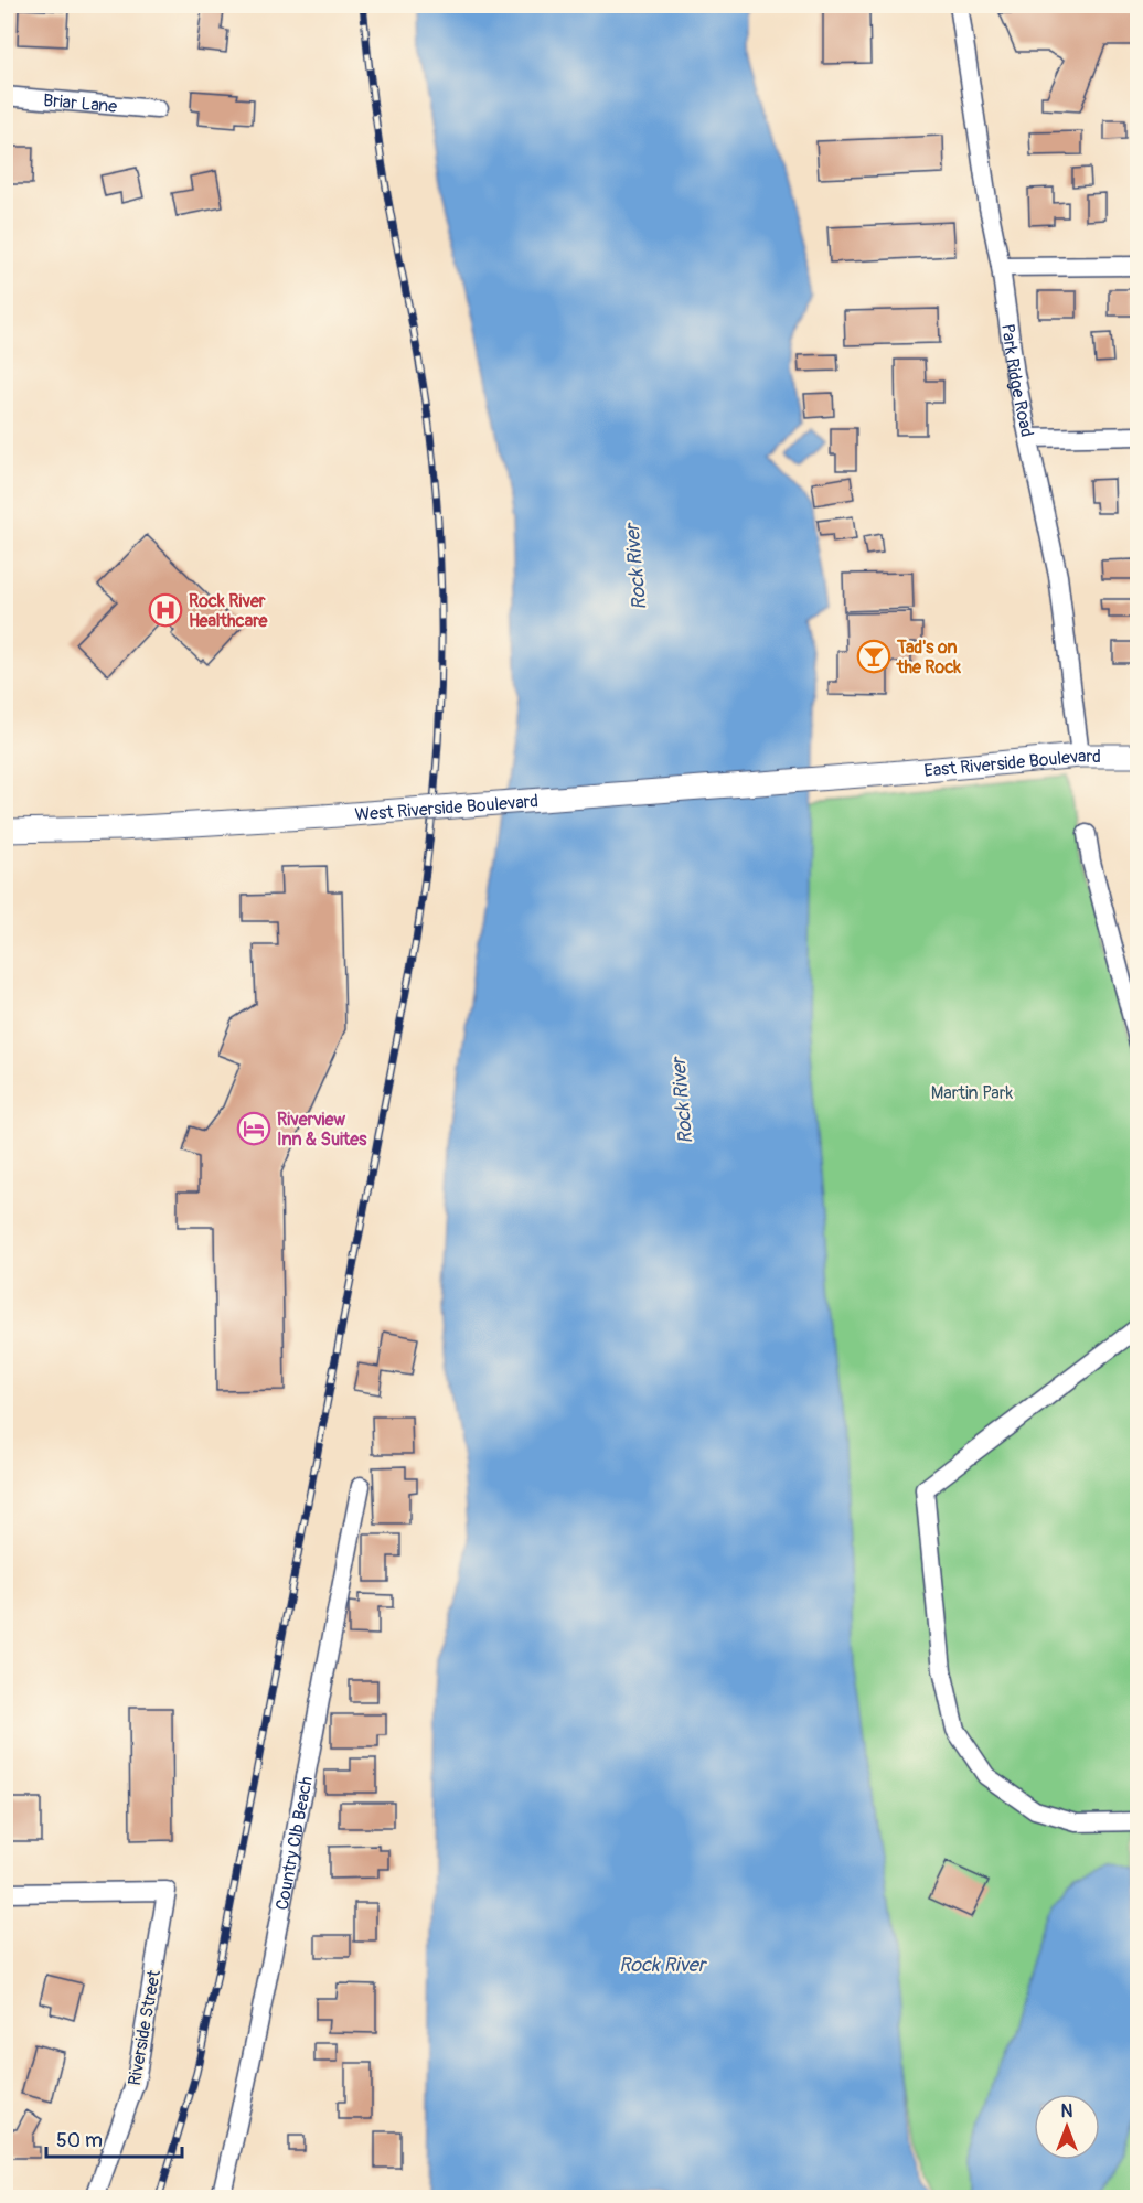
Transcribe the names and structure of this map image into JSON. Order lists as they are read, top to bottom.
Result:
{
  "streets": {
    "main road": ["East Riverside Boulevard", "West Riverside Boulevard"],
    "street": [
      "Briar Lane",
      "Park Ridge Road",
      "Country Clb Beach",
      "Riverside Street"
    ]
  },
  "crossings": [
    ["Park Ridge Road", "East Riverside Boulevard"],
    ["East Riverside Boulevard", "West Riverside Boulevard"]
  ],
  "water": ["Rock River"],
  "parks": ["Martin Park"],
  "places": {
    "hospital": ["Rock River Healthcare"],
    "bar": ["Tad's on the Rock"],
    "hotel": ["Riverview Inn & Suites"]
  },
  "scale_bar": "50 m",
  "north": "top"
}
